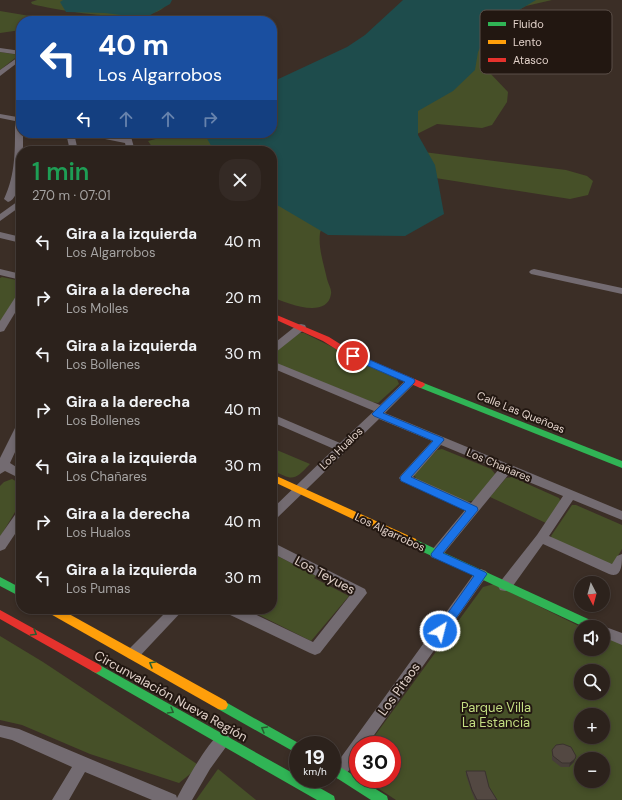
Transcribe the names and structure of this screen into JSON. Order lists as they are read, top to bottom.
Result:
{
  "streets": {
    "street": [
      "Calle Las Queñoas",
      "Los Hualos",
      "Los Chañares",
      "Los Algarrobos",
      "Los Teyues",
      "Los Pitaos",
      "Circunvalación Nueva Región"
    ]
  },
  "crossings": [
    ["Calle Las Queñoas", "Los Hualos"],
    ["Los Hualos", "Los Chañares"],
    ["Los Hualos", "Los Algarrobos"],
    ["Los Algarrobos", "Los Pitaos"]
  ],
  "parks": ["Parque Villa La Estancia"],
  "legend": ["Fluido", "Lento", "Atasco"],
  "north": "bottom",
  "page": {
    "turn": ["40 m", "Los Algarrobos"],
    "heading": ["1 min", "270 m · 07:01"],
    "list": [
      {
        "name": "Gira a la izquierda",
        "note": "Los Algarrobos",
        "value": "40 m"
      },
      {
        "name": "Gira a la derecha",
        "note": "Los Molles",
        "value": "20 m"
      },
      {
        "name": "Gira a la izquierda",
        "note": "Los Bollenes",
        "value": "30 m"
      },
      {
        "name": "Gira a la derecha",
        "note": "Los Bollenes",
        "value": "40 m"
      },
      {
        "name": "Gira a la izquierda",
        "note": "Los Chañares",
        "value": "30 m"
      },
      {
        "name": "Gira a la derecha",
        "note": "Los Hualos",
        "value": "40 m"
      },
      {
        "name": "Gira a la izquierda",
        "note": "Los Pumas",
        "value": "30 m"
      }
    ],
    "map_buttons": ["+", "−"],
    "speed": "19 km/h",
    "limit": "30"
  }
}
